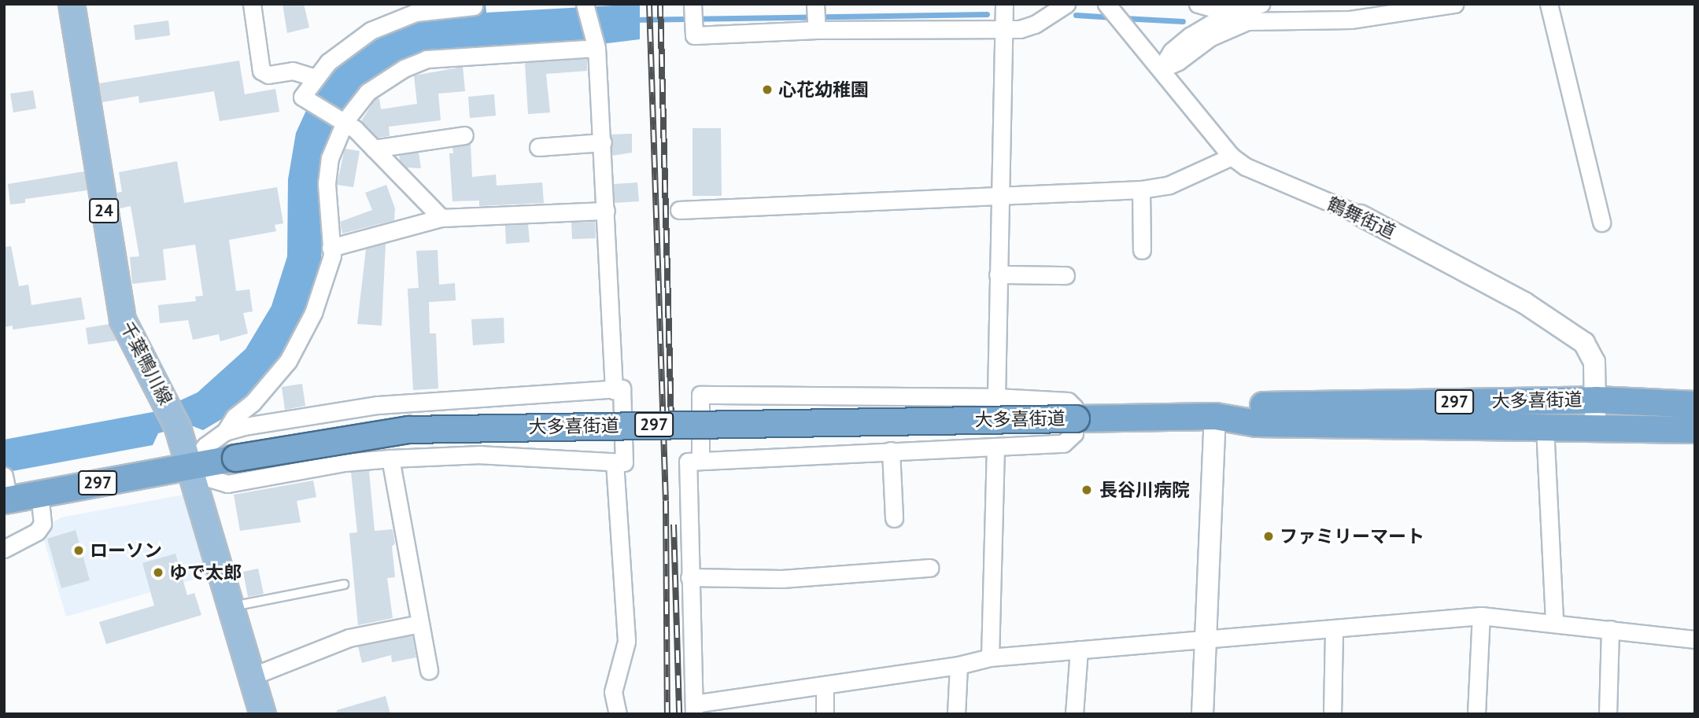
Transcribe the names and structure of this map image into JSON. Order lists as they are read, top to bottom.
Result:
{
  "streets": {
    "highway": ["大多喜街道", "297"],
    "main road": ["24", "千葉鴨川線"],
    "street": ["鶴舞街道"]
  },
  "crossings": [
    ["鶴舞街道", "大多喜街道"],
    ["千葉鴨川線", "大多喜街道"]
  ],
  "places": [
    "心花幼稚園",
    "長谷川病院",
    "ファミリーマート",
    "ローソン",
    "ゆで太郎"
  ]
}
